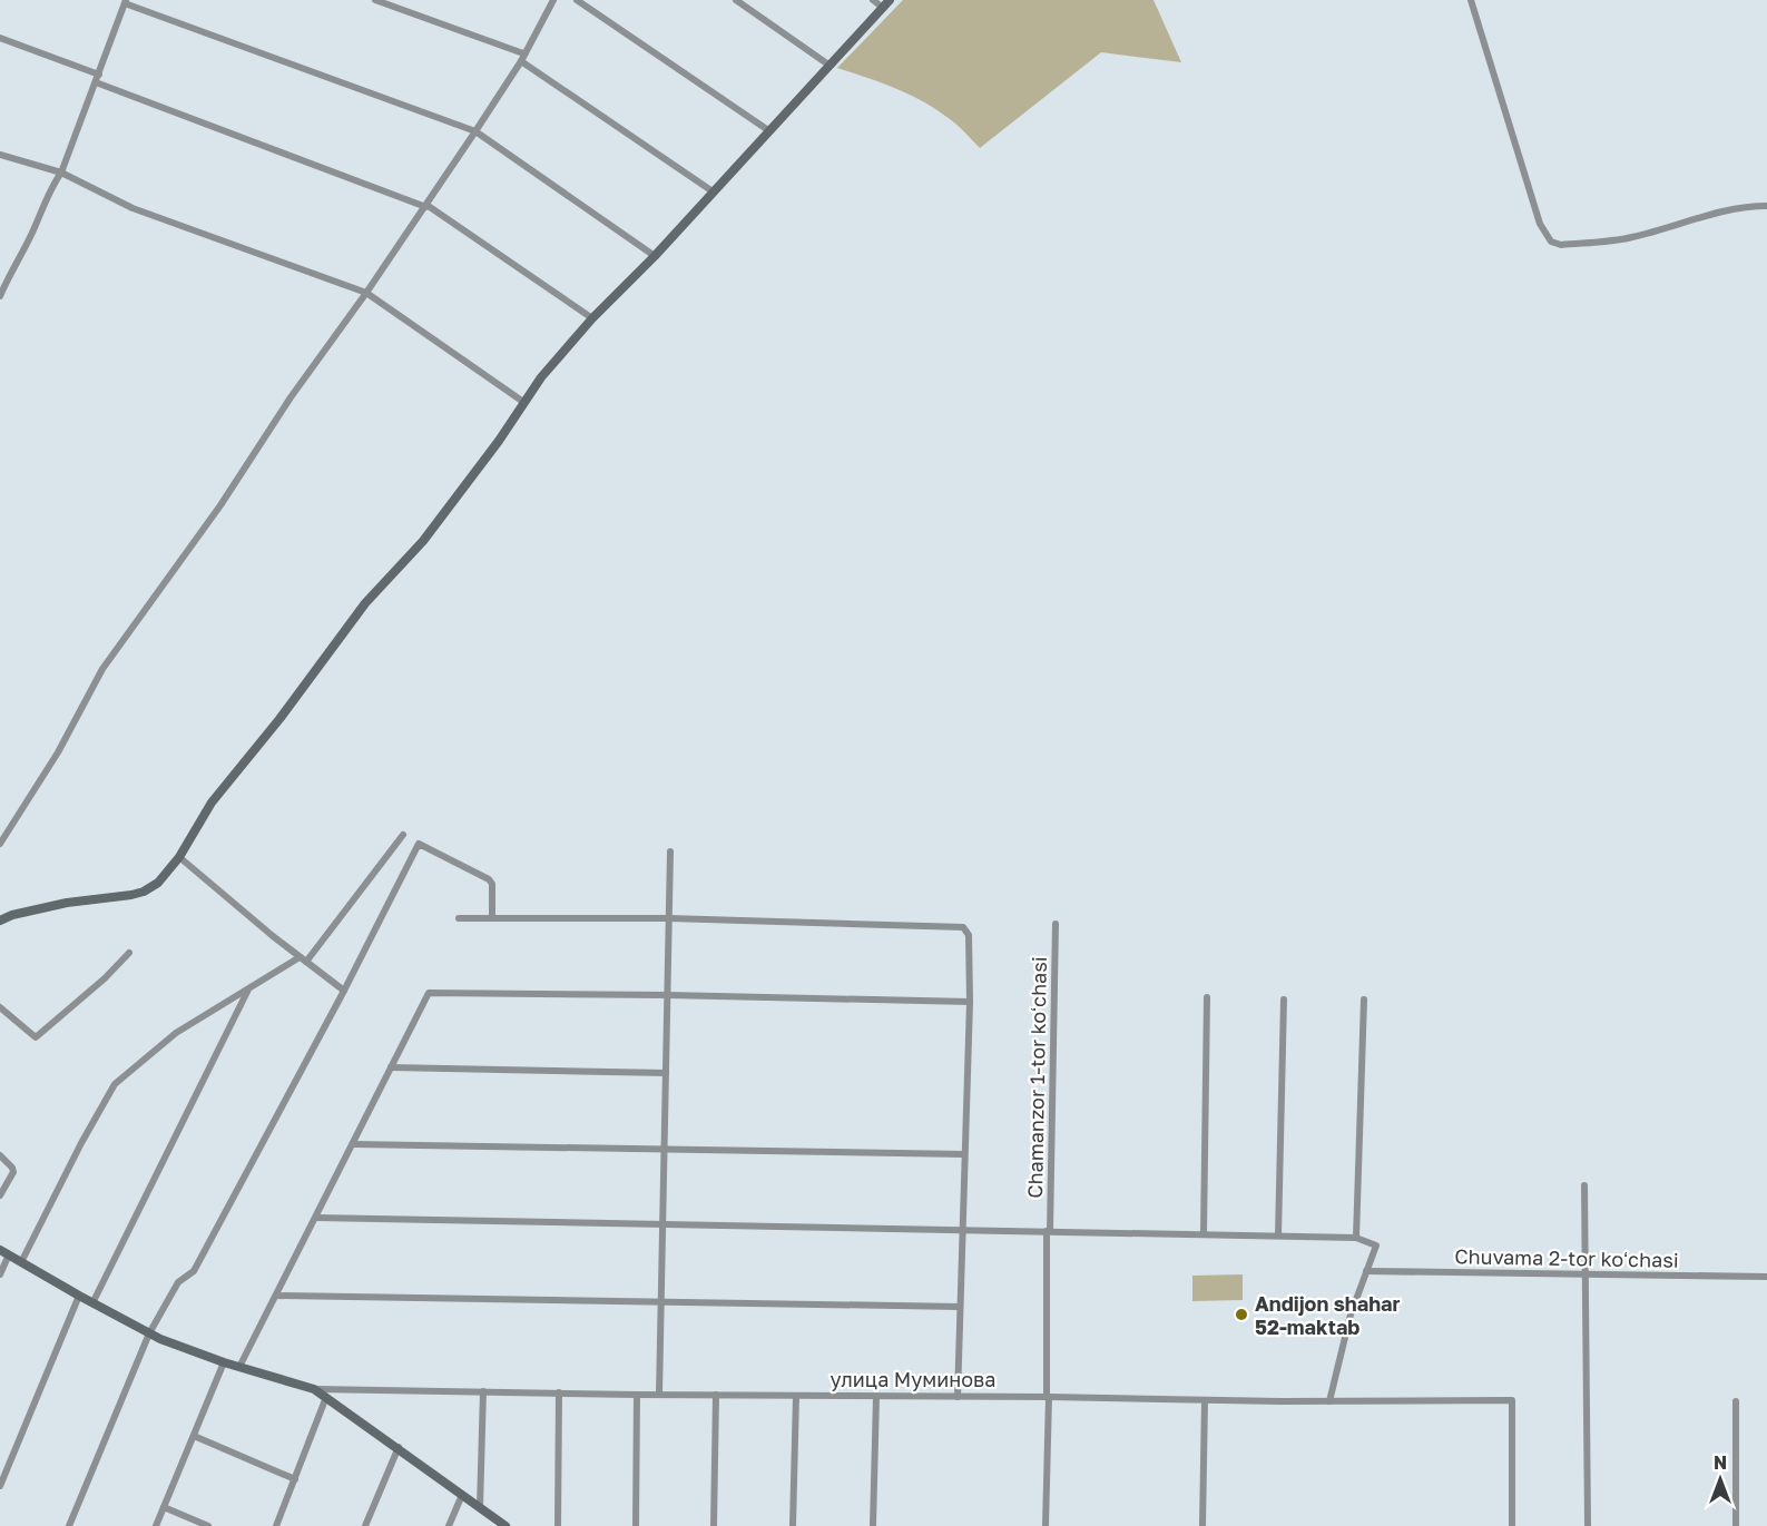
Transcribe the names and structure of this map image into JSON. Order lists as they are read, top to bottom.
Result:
{
  "streets": {
    "street": ["Chamanzor 1-tor koʻchasi", "Chuvama 2-tor koʻchasi", "улица Муминова"]
  },
  "crossings": [
    ["Chamanzor 1-tor koʻchasi", "улица Муминова"]
  ],
  "places": ["Andijon shahar 52-maktab"],
  "north": "top"
}
